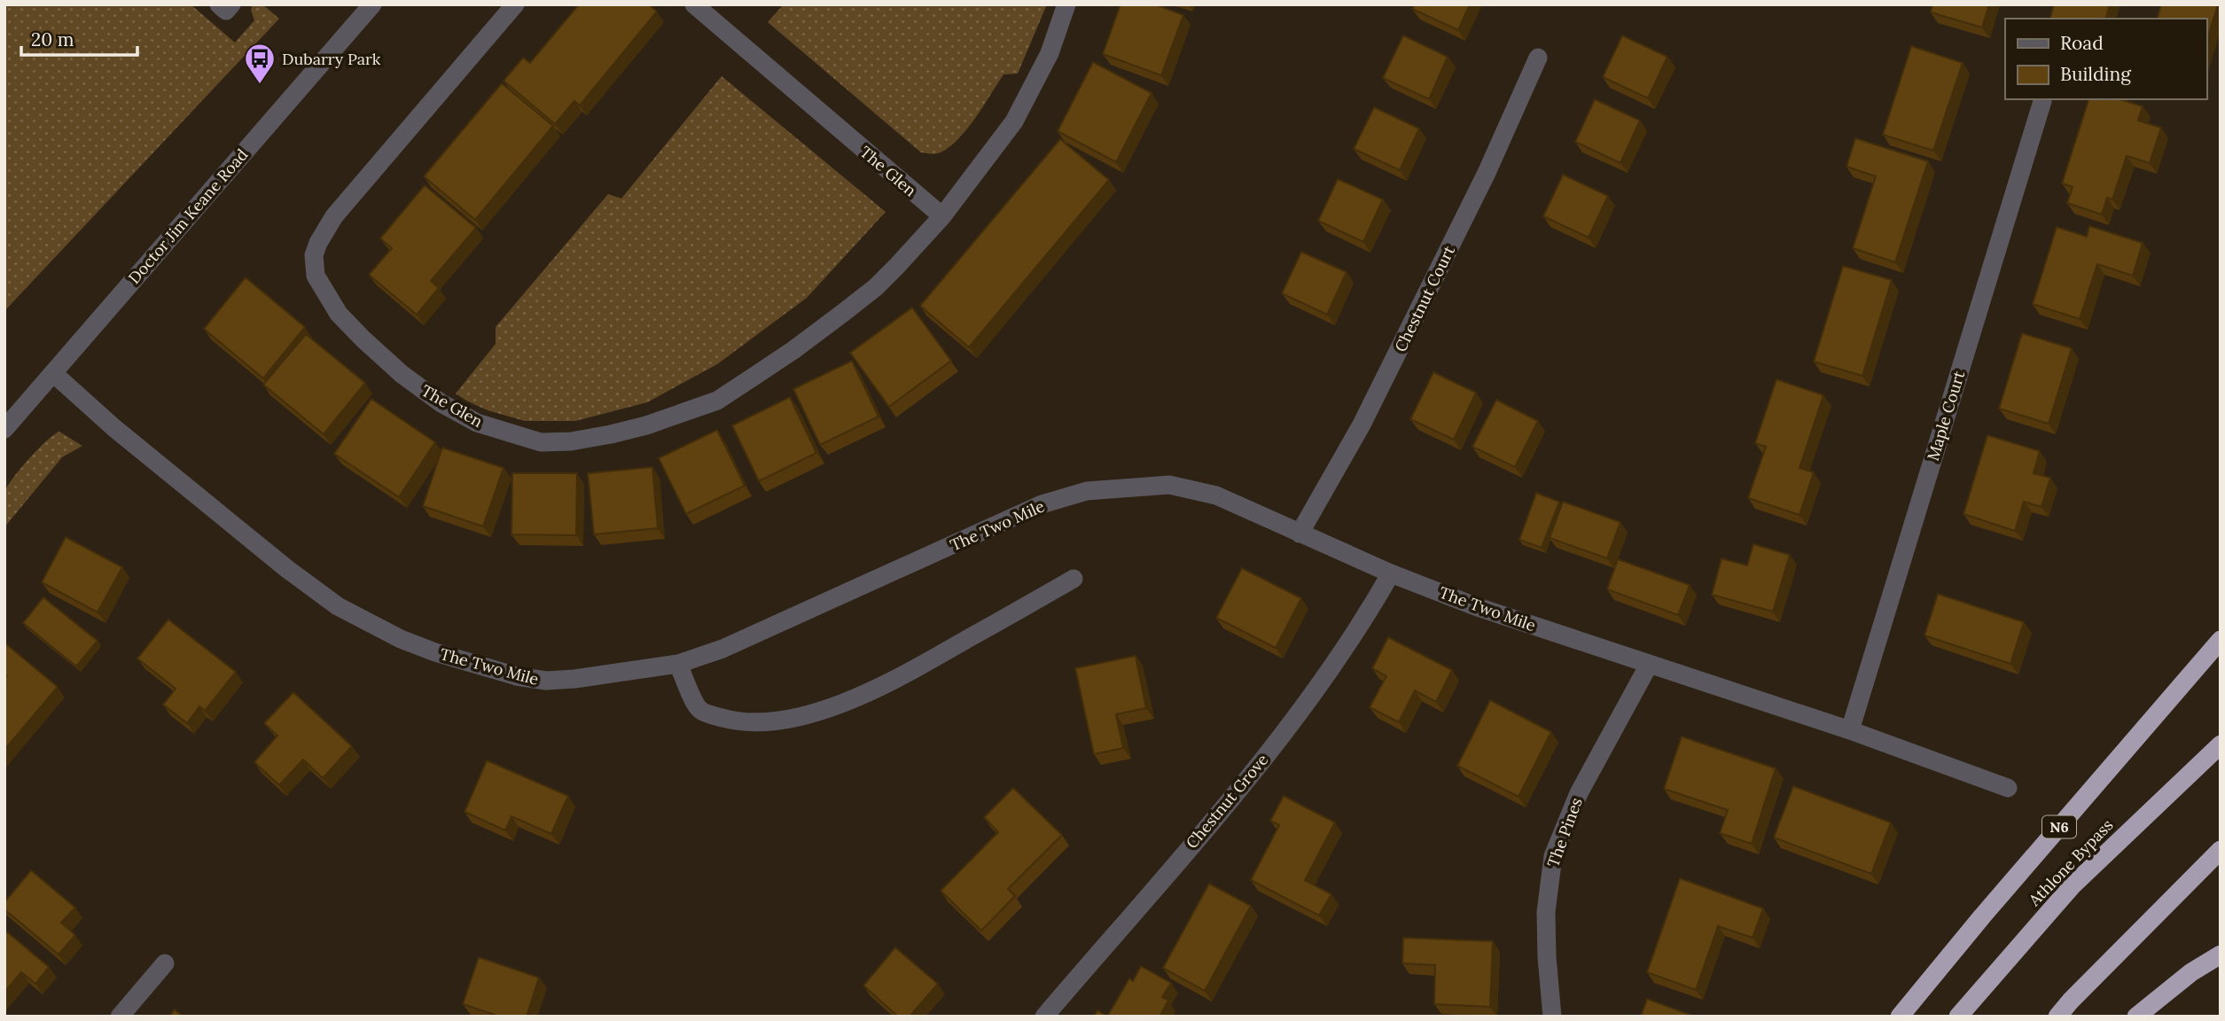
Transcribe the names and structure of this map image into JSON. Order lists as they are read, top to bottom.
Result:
{
  "streets": {
    "highway": ["N6", "Athlone Bypass"],
    "street": [
      "The Glen",
      "Doctor Jim Keane Road",
      "Chestnut Court",
      "Maple Court",
      "The Two Mile",
      "Chestnut Grove",
      "The Pines"
    ]
  },
  "crossings": [
    ["Doctor Jim Keane Road", "The Two Mile"],
    ["Chestnut Court", "The Two Mile"],
    ["Maple Court", "The Two Mile"],
    ["The Two Mile", "Chestnut Grove"],
    ["The Two Mile", "The Pines"]
  ],
  "places": {
    "bus stop": ["Dubarry Park"]
  },
  "legend": ["Road", "Building"],
  "scale_bar": "20 m"
}
